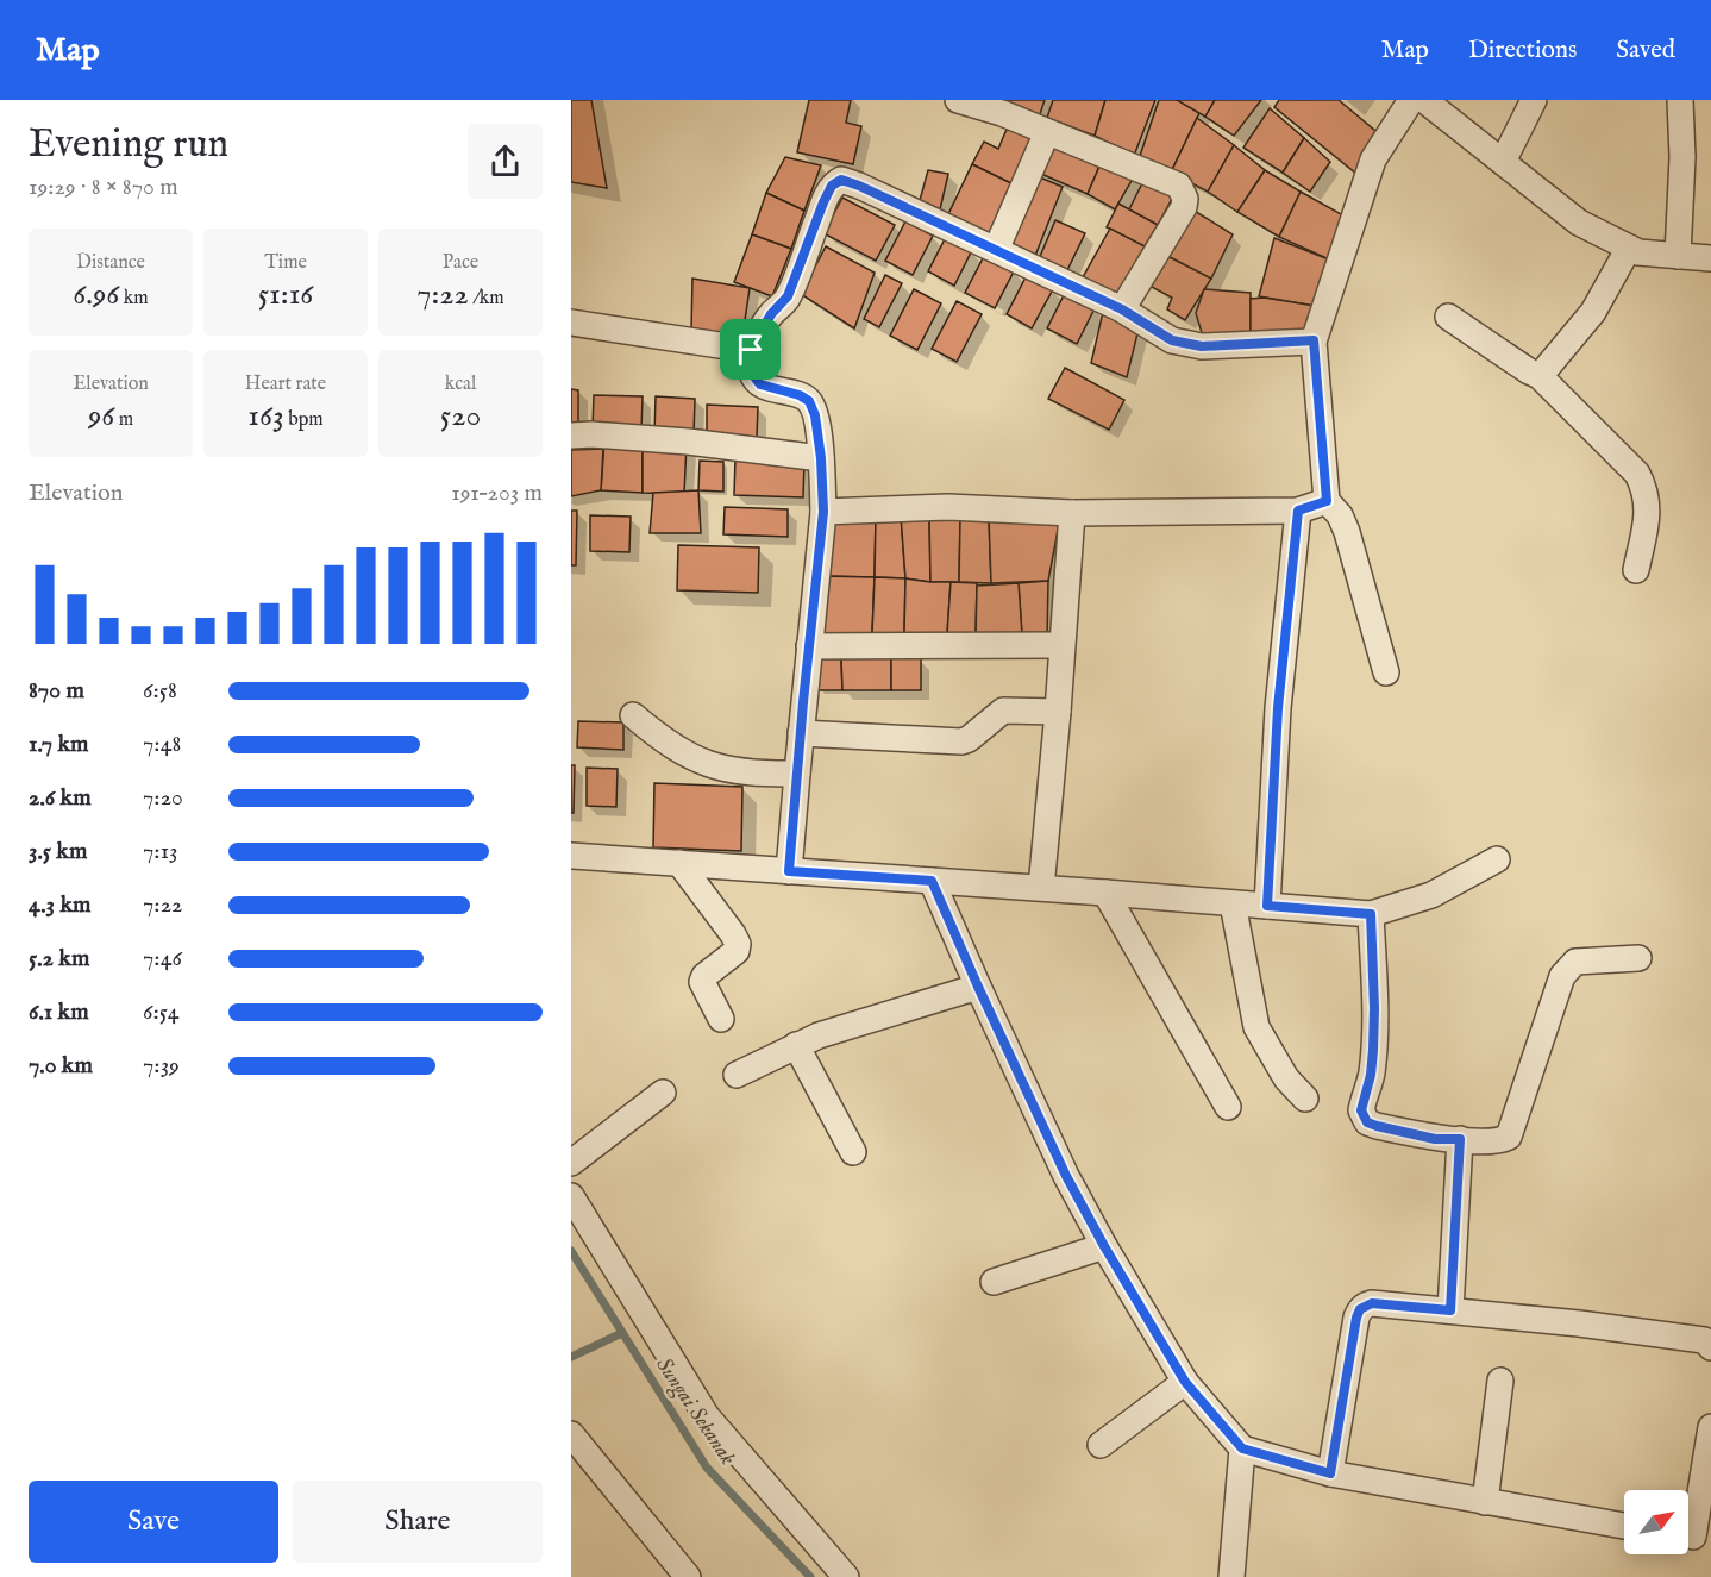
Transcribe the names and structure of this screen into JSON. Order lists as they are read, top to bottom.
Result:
{
  "water": ["Sungai Sekanak"],
  "north": "top right",
  "page": {
    "header": "Map",
    "nav": ["Map", "Directions", "Saved"],
    "heading": ["Evening run", "19:29 · 8 × 870 m"],
    "stats": [
      ["Distance", "6.96 km"],
      ["Time", "51:16"],
      ["Pace", "7:22 /km"],
      ["Elevation", "96 m"],
      ["Heart rate", "163 bpm"],
      ["kcal", "520"]
    ],
    "chart": ["Elevation", "191–203 m"],
    "list": [
      {
        "name": "870 m",
        "note": "6:58"
      },
      {
        "name": "1.7 km",
        "note": "7:48"
      },
      {
        "name": "2.6 km",
        "note": "7:20"
      },
      {
        "name": "3.5 km",
        "note": "7:13"
      },
      {
        "name": "4.3 km",
        "note": "7:22"
      },
      {
        "name": "5.2 km",
        "note": "7:46"
      },
      {
        "name": "6.1 km",
        "note": "6:54"
      },
      {
        "name": "7.0 km",
        "note": "7:39"
      }
    ],
    "buttons": ["Save", "Share"]
  }
}
